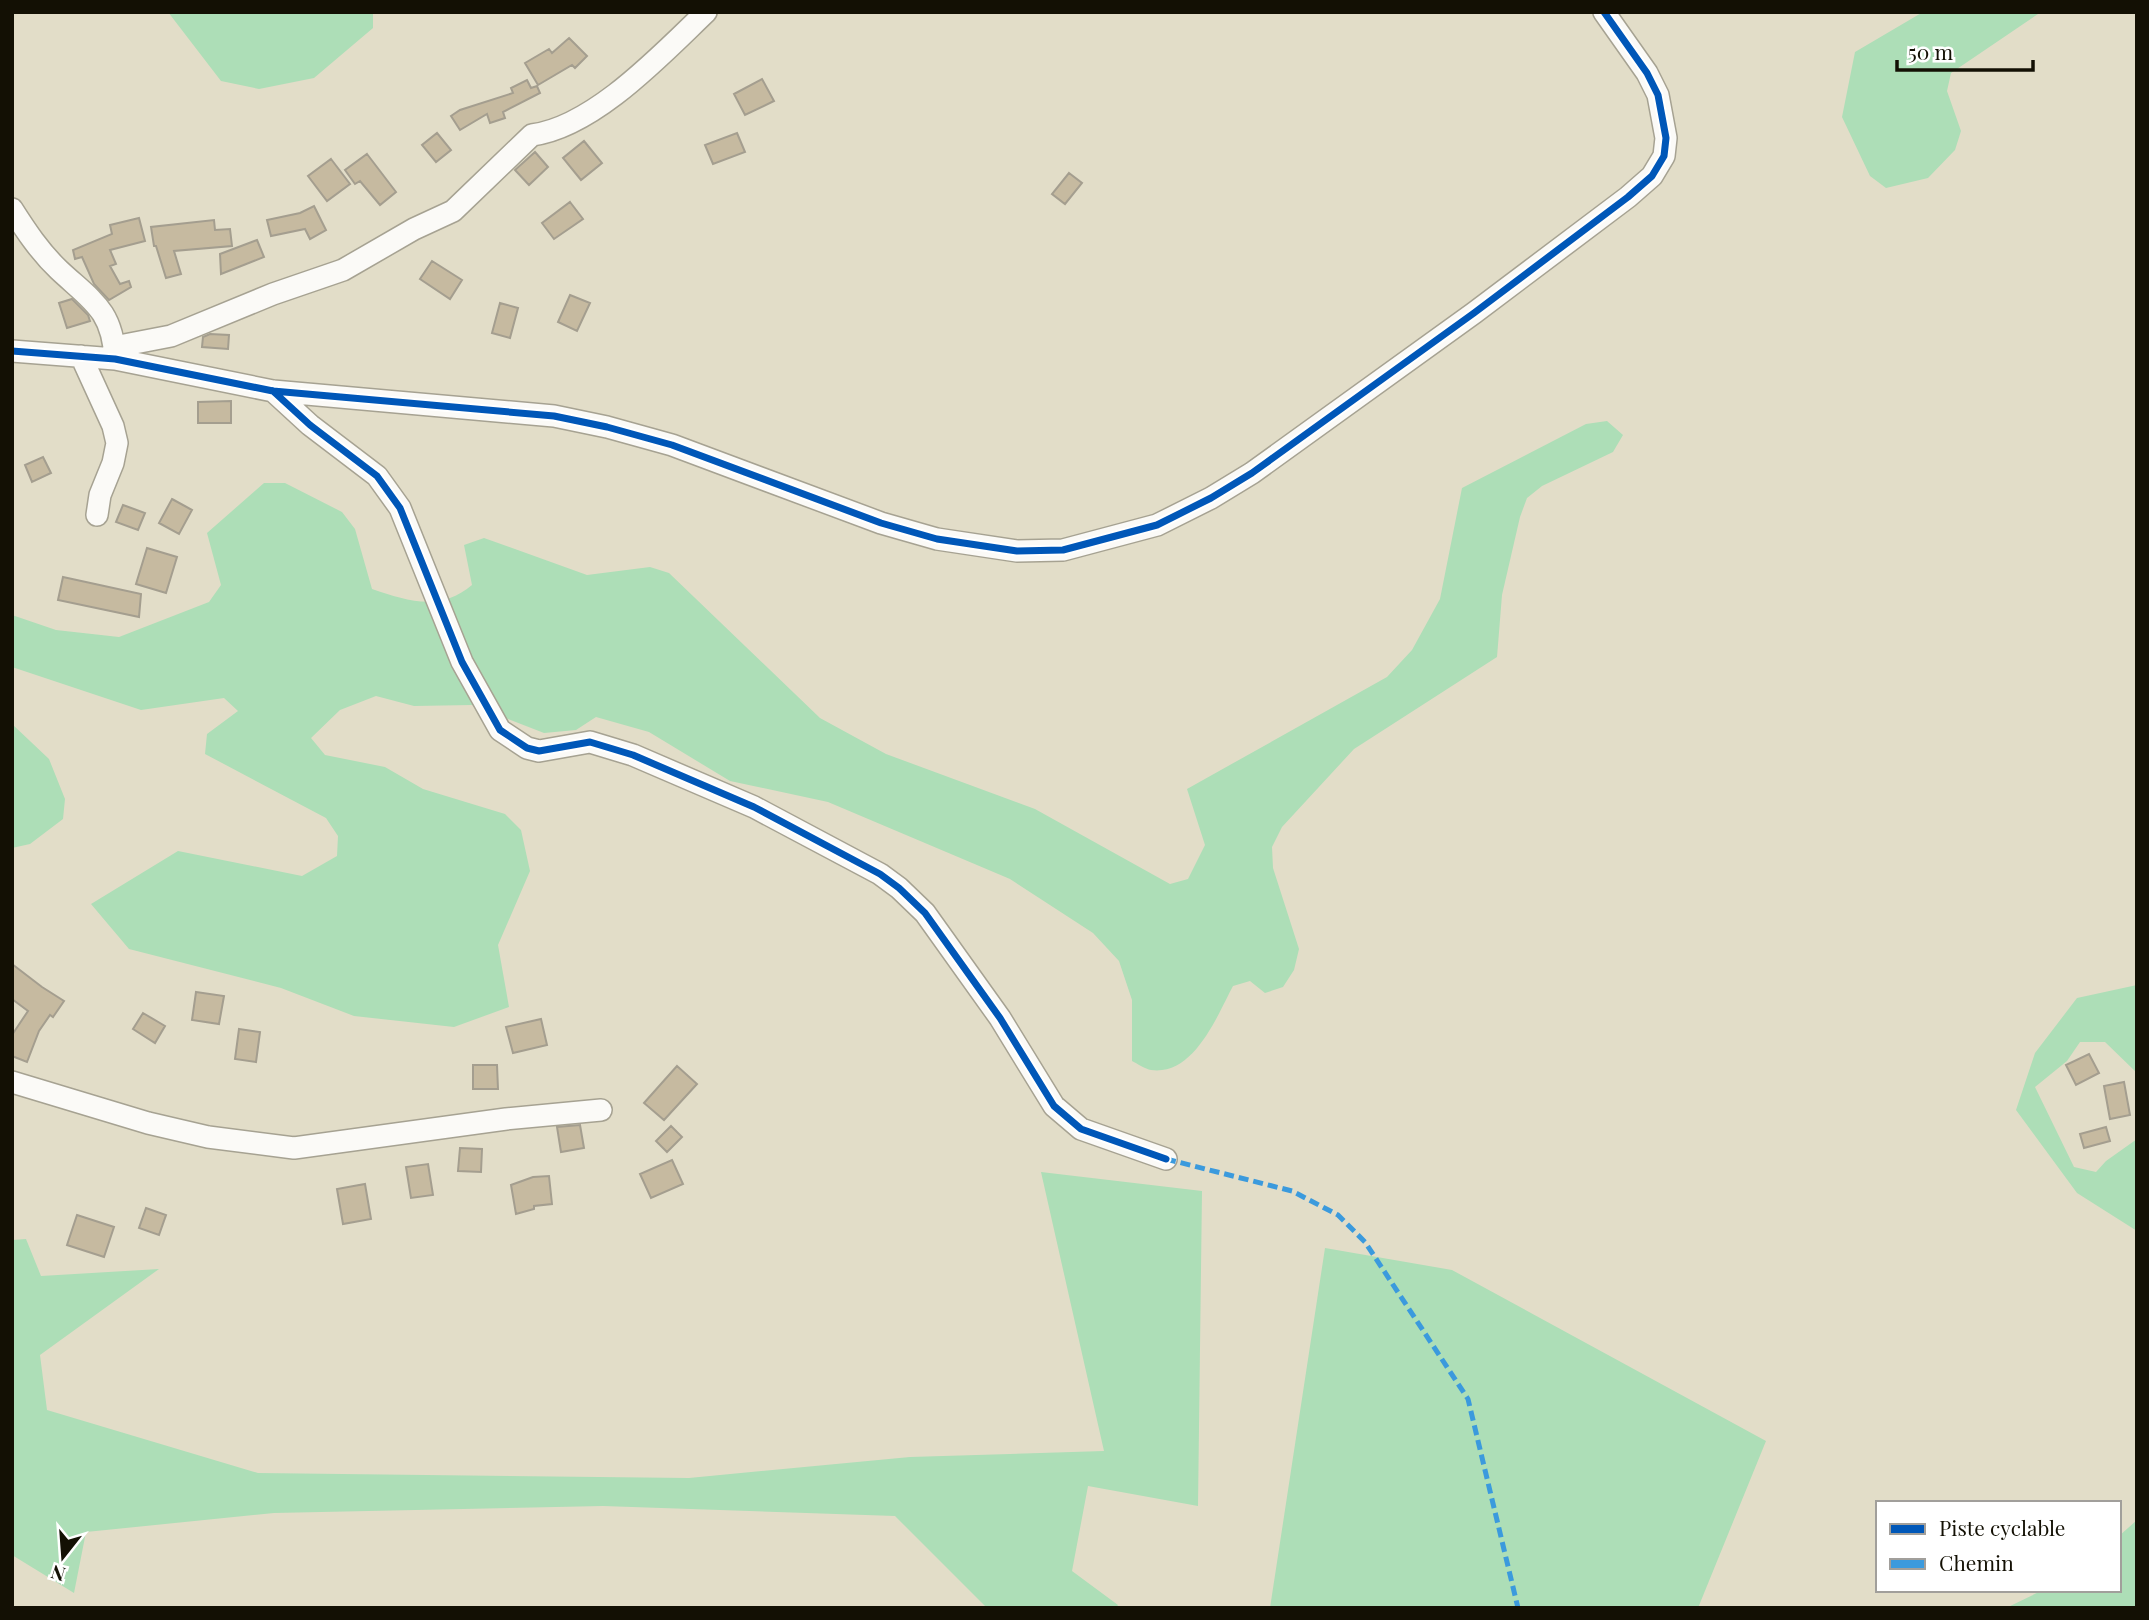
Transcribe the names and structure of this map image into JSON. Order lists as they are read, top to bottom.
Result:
{
  "legend": ["Piste cyclable", "Chemin"],
  "scale_bar": "50 m",
  "north": "bottom"
}
